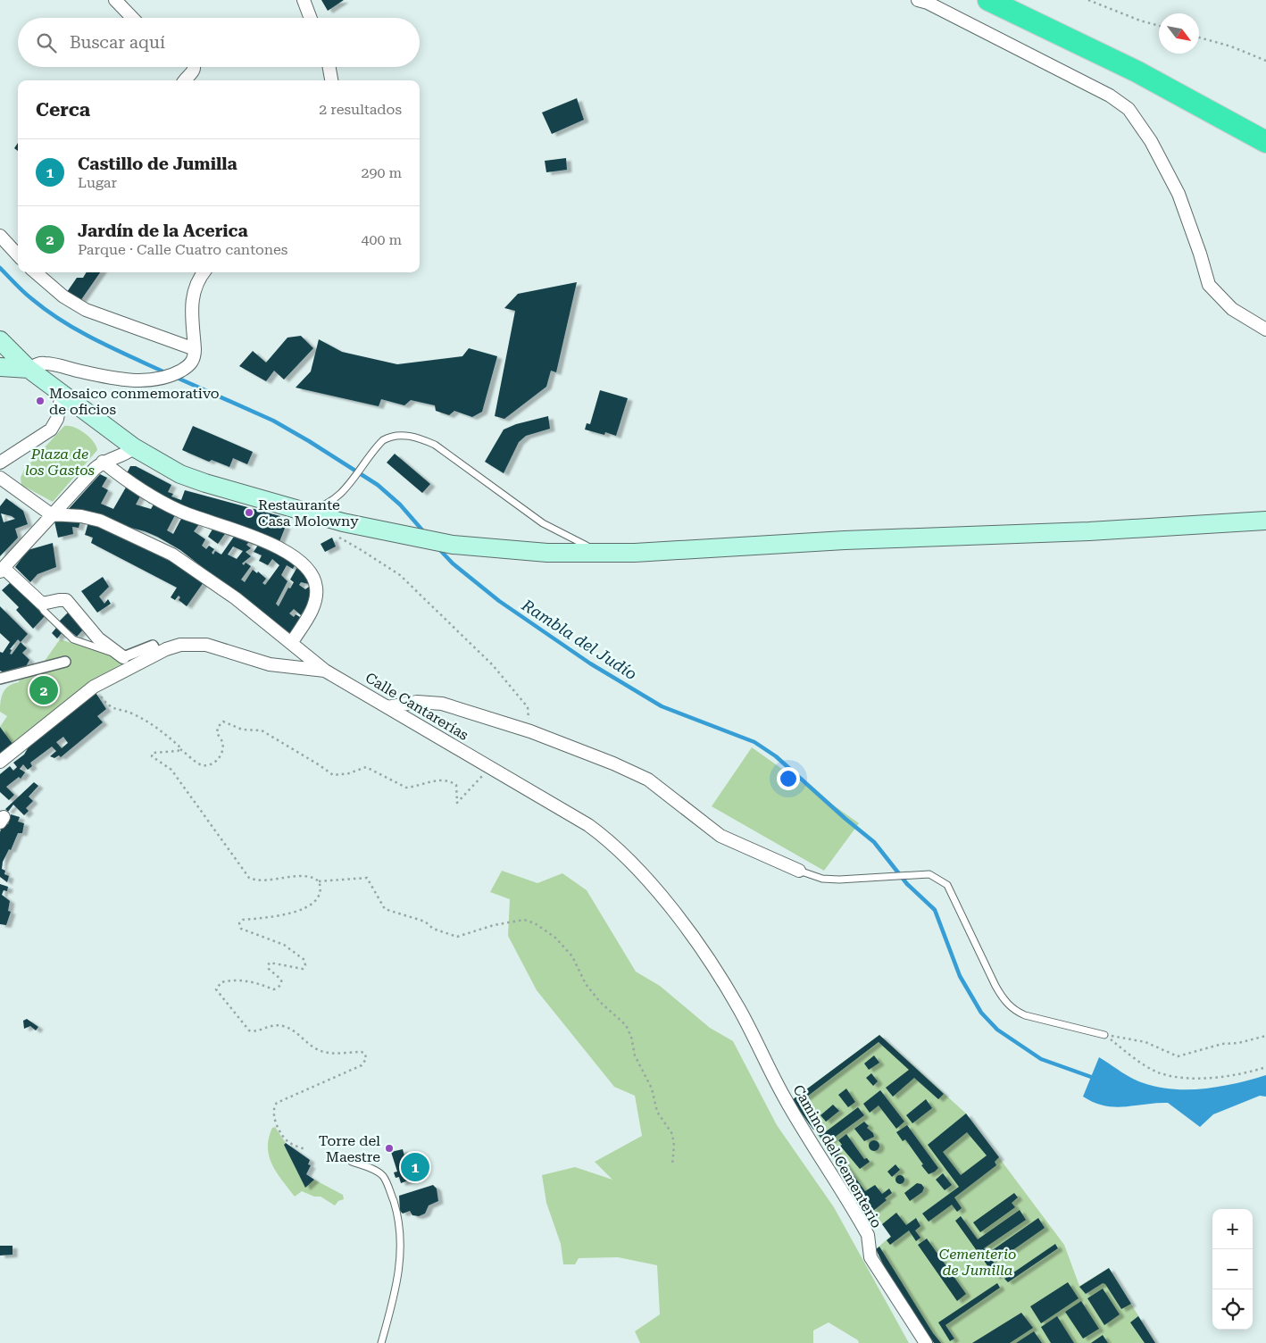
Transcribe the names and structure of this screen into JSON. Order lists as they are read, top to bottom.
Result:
{
  "streets": {
    "street": ["Calle Cantarerías", "Camino del Cementerio"]
  },
  "crossings": [
    ["Calle Cantarerías", "Camino del Cementerio"]
  ],
  "water": ["Rambla del Judío"],
  "parks": ["Plaza de los Gastos", "Cementerio de Jumilla"],
  "places": ["Mosaico conmemorativo de oficios", "Restaurante Casa Molowny", "Torre del Maestre"],
  "north": "bottom right",
  "page": {
    "search": "Buscar aquí",
    "heading": ["Cerca", "2 resultados"],
    "list": [
      {
        "mark": "1",
        "name": "Castillo de Jumilla",
        "note": "Lugar",
        "value": "290 m"
      },
      {
        "mark": "2",
        "name": "Jardín de la Acerica",
        "note": "Parque · Calle Cuatro cantones",
        "value": "400 m"
      }
    ],
    "pins": ["2", "1"],
    "map_buttons": ["+", "−"]
  }
}
